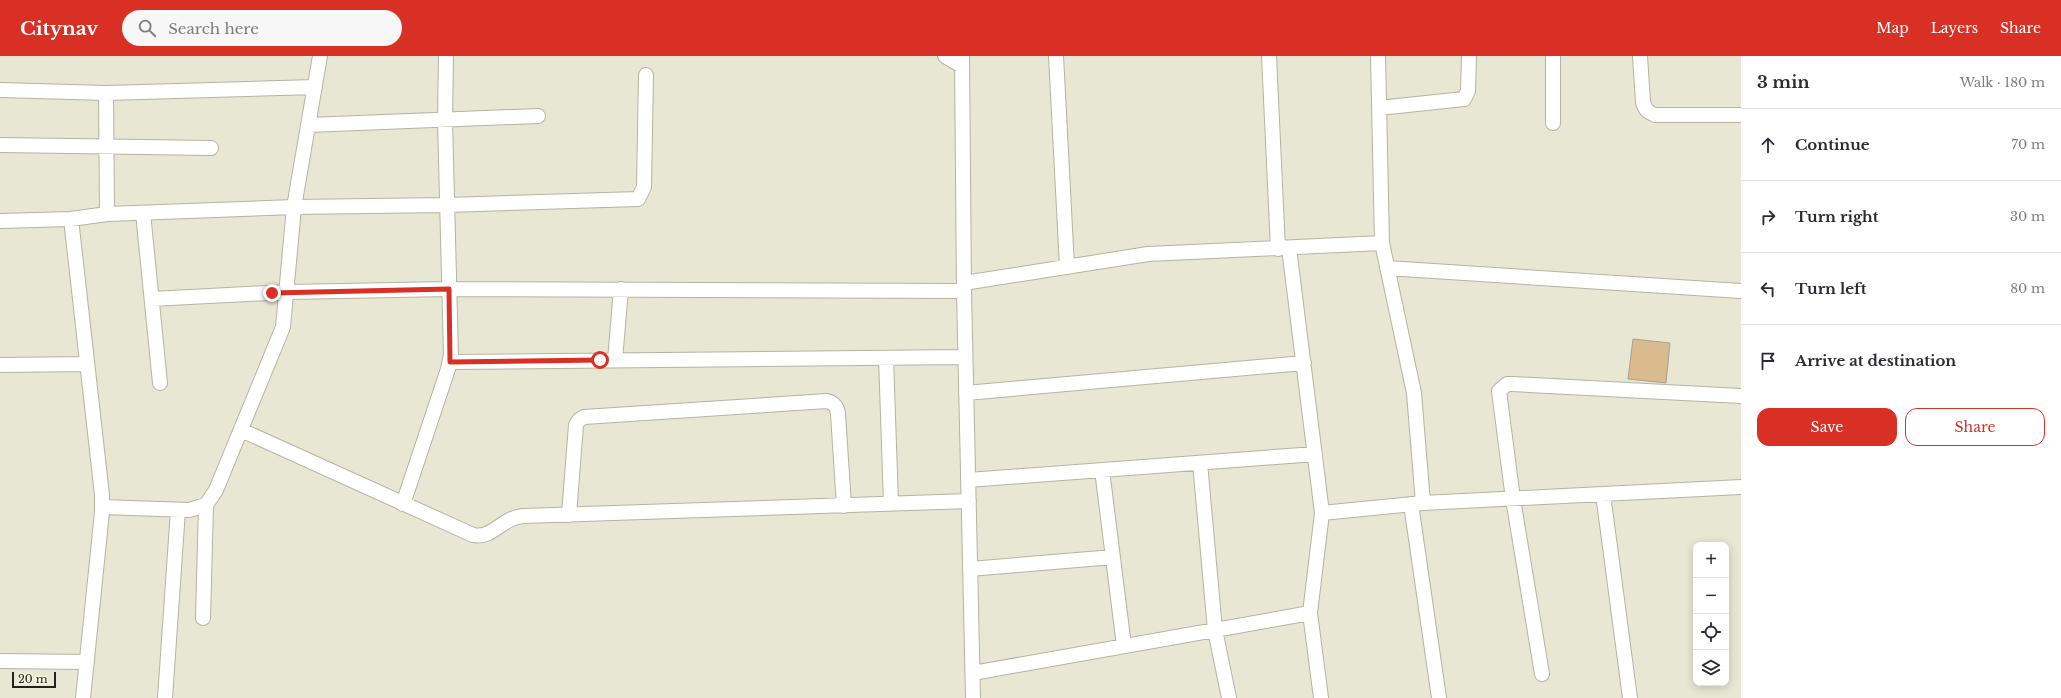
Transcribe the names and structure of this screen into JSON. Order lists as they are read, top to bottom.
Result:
{
  "scale_bar": "20 m",
  "page": {
    "header": "Citynav",
    "search": "Search here",
    "nav": ["Map", "Layers", "Share"],
    "heading": ["3 min", "Walk · 180 m"],
    "list": [
      ["Continue", "70 m"],
      ["Turn right", "30 m"],
      ["Turn left", "80 m"],
      "Arrive at destination"
    ],
    "buttons": ["Save", "Share"],
    "map_buttons": ["+", "−"],
    "scale": "20 m"
  }
}
